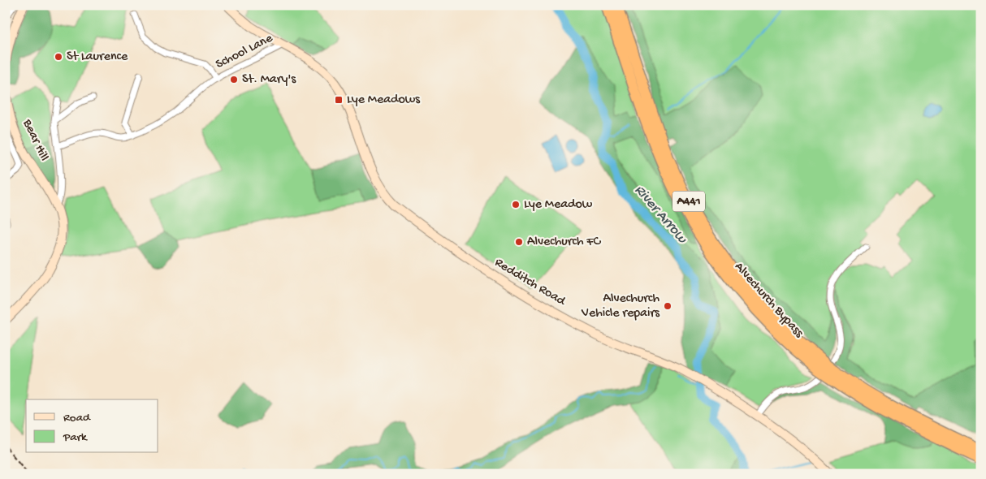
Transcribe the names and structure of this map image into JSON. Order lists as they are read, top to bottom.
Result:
{
  "streets": {
    "highway": ["A441", "Alvechurch Bypass"],
    "main road": ["Bear Hill", "Redditch Road"],
    "street": ["School Lane"]
  },
  "crossings": [
    ["School Lane", "Redditch Road"]
  ],
  "water": ["River Arrow"],
  "places": {
    "other": [
      "St Laurence",
      "St. Mary's",
      "Lye Meadow",
      "Alvechurch FC",
      "Alvechurch Vehicle repairs"
    ],
    "transit": ["Lye Meadows"]
  },
  "legend": ["Road", "Park"]
}
